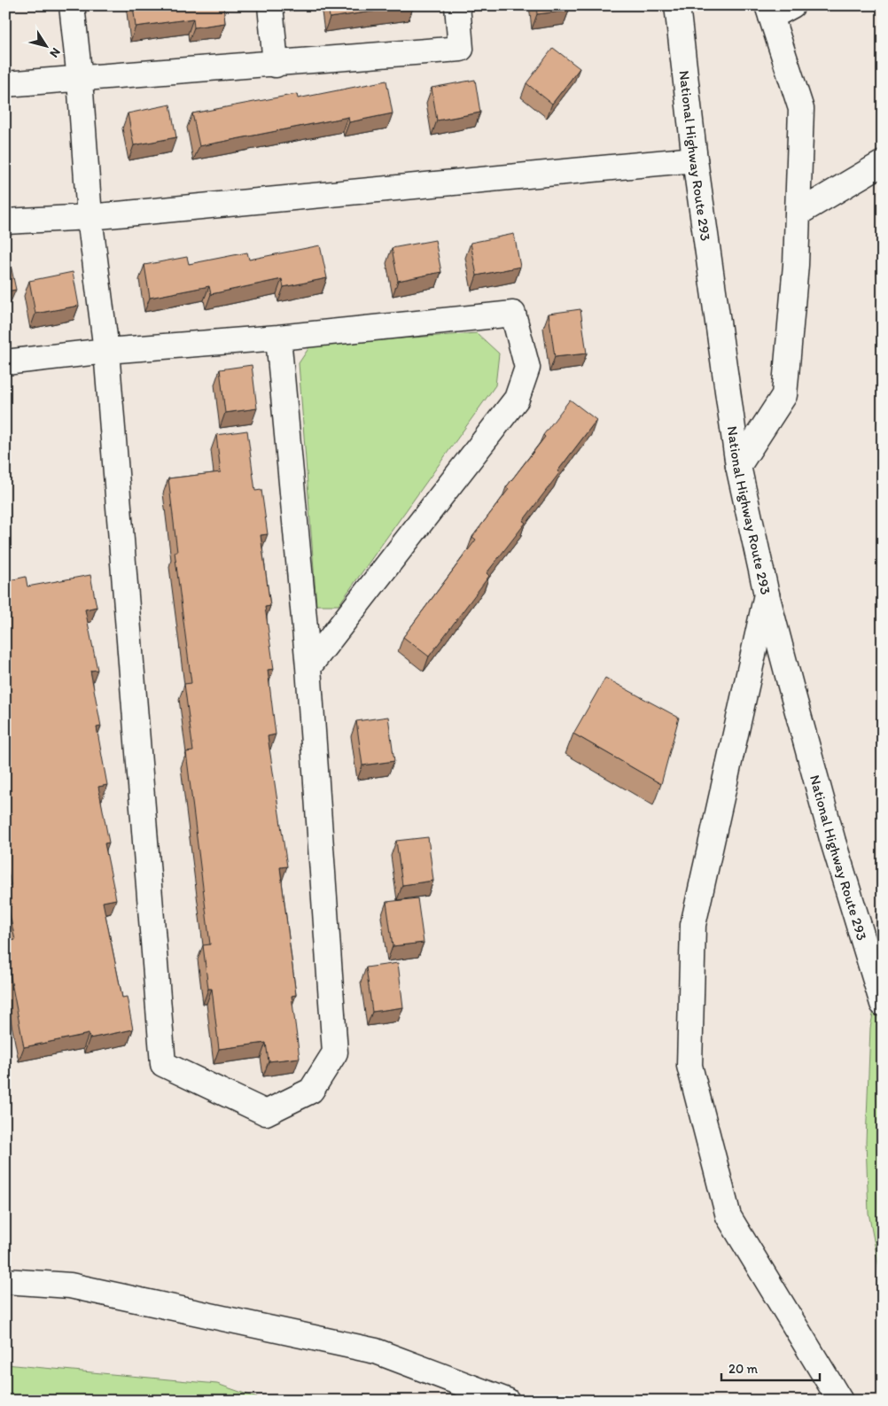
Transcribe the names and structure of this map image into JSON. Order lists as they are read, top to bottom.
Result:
{
  "streets": {
    "main road": ["National Highway Route 293"]
  },
  "scale_bar": "20 m",
  "north": "bottom right"
}
